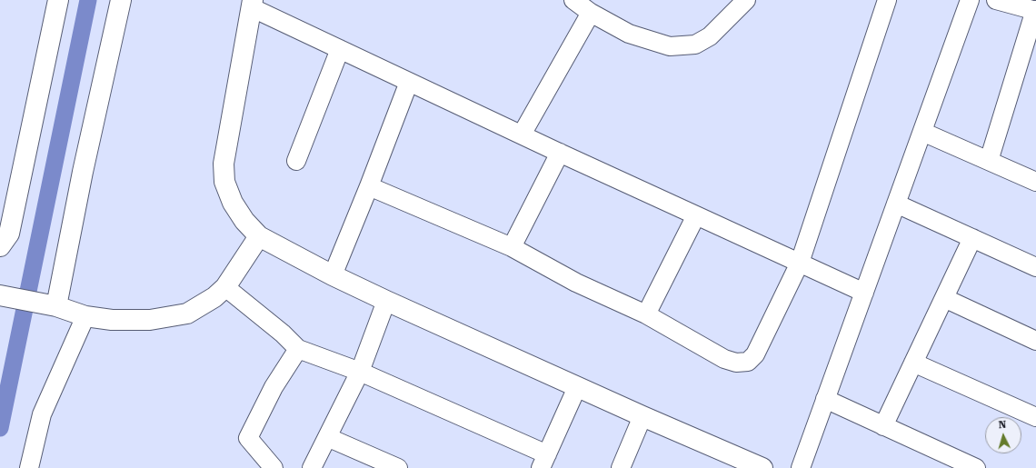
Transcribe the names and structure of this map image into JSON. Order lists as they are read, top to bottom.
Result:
{
  "north": "top"
}
